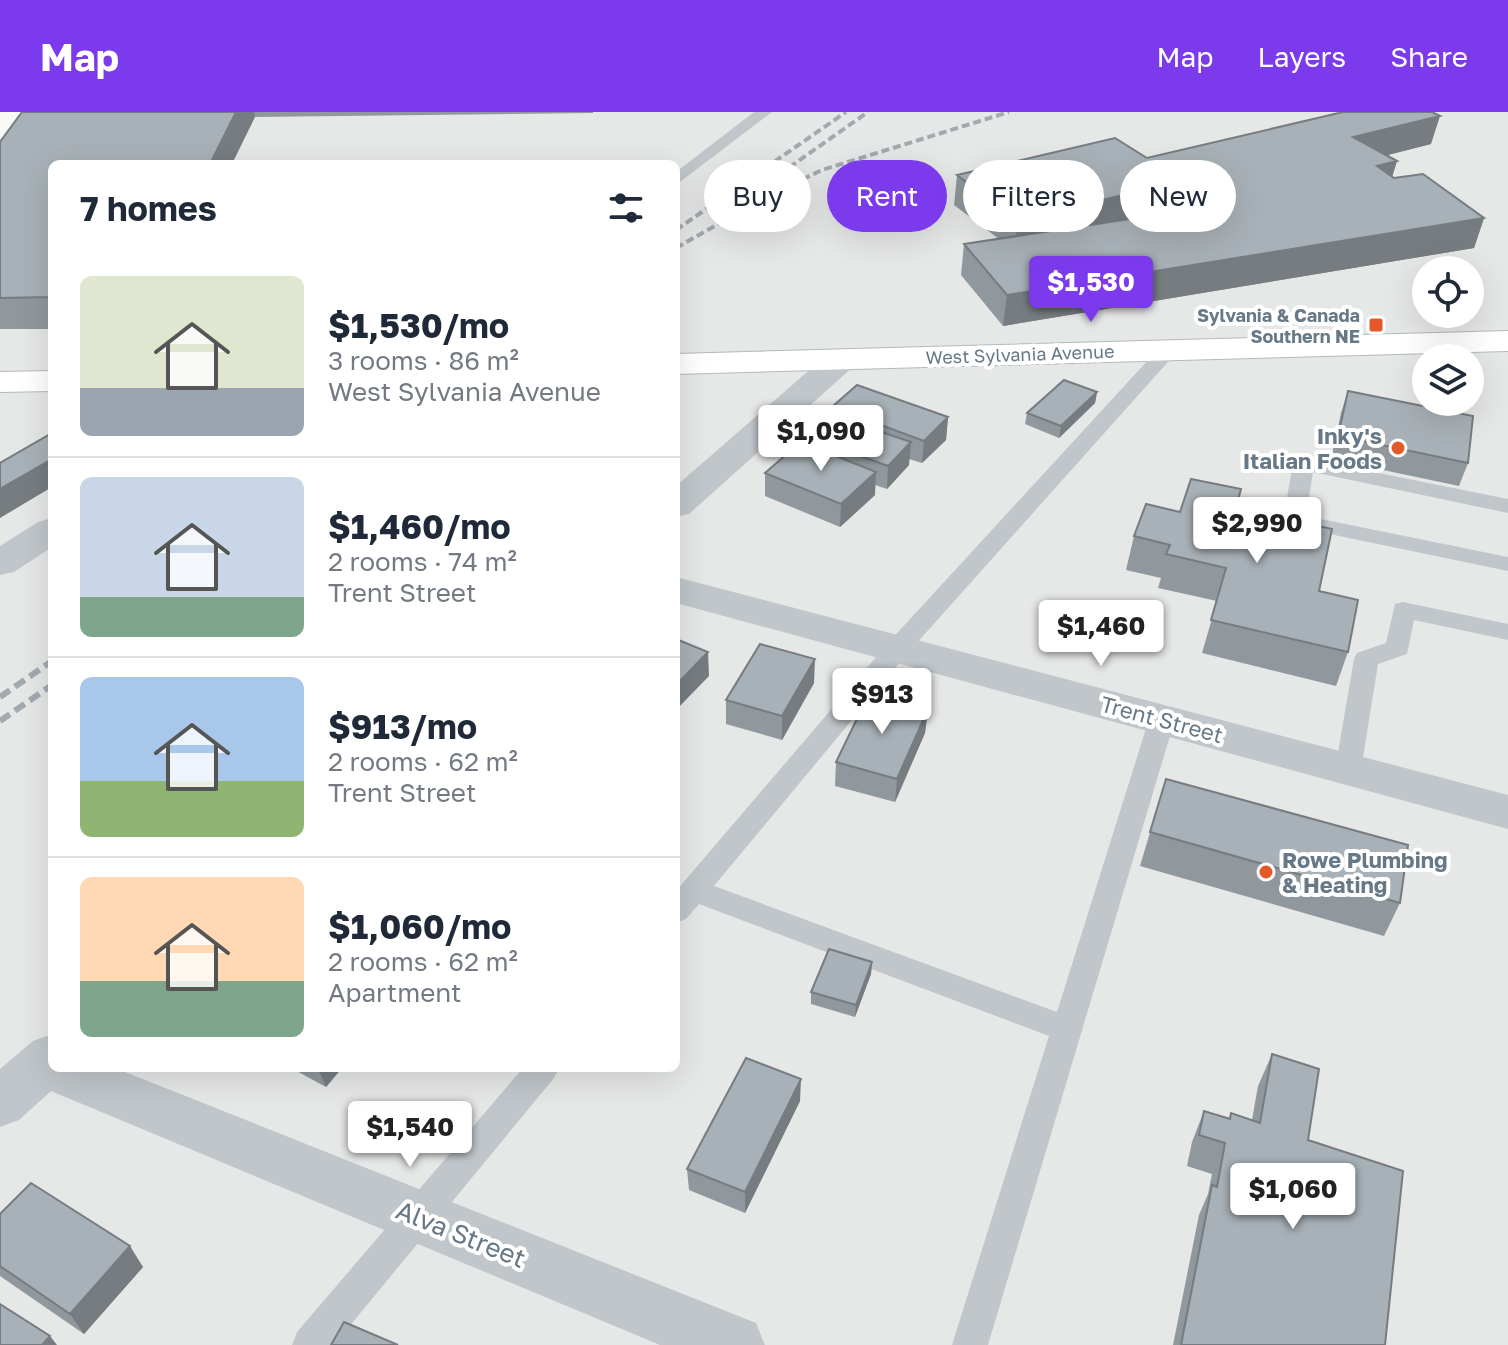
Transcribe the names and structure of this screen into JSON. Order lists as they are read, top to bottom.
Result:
{
  "streets": {
    "main road": ["West Sylvania Avenue"],
    "street": ["Trent Street", "Alva Street"]
  },
  "places": {
    "transit": ["Sylvania & Canada Southern NE"],
    "other": ["Inky's Italian Foods", "Rowe Plumbing & Heating"]
  },
  "page": {
    "header": "Map",
    "nav": ["Map", "Layers", "Share"],
    "chip": [
      "Buy",
      "Rent",
      "Filters",
      "New"
    ],
    "heading": "7 homes",
    "price": [
      "$1,530",
      "$1,090",
      "$2,990",
      "$1,460",
      "$913",
      "$1,540",
      "$1,060"
    ],
    "list": [
      {
        "name": "$1,530/mo",
        "note": "3 rooms · 86 m² · West Sylvania Avenue"
      },
      {
        "name": "$1,460/mo",
        "note": "2 rooms · 74 m² · Trent Street"
      },
      {
        "name": "$913/mo",
        "note": "2 rooms · 62 m² · Trent Street"
      },
      {
        "name": "$1,060/mo",
        "note": "2 rooms · 62 m² · Apartment"
      }
    ]
  }
}
